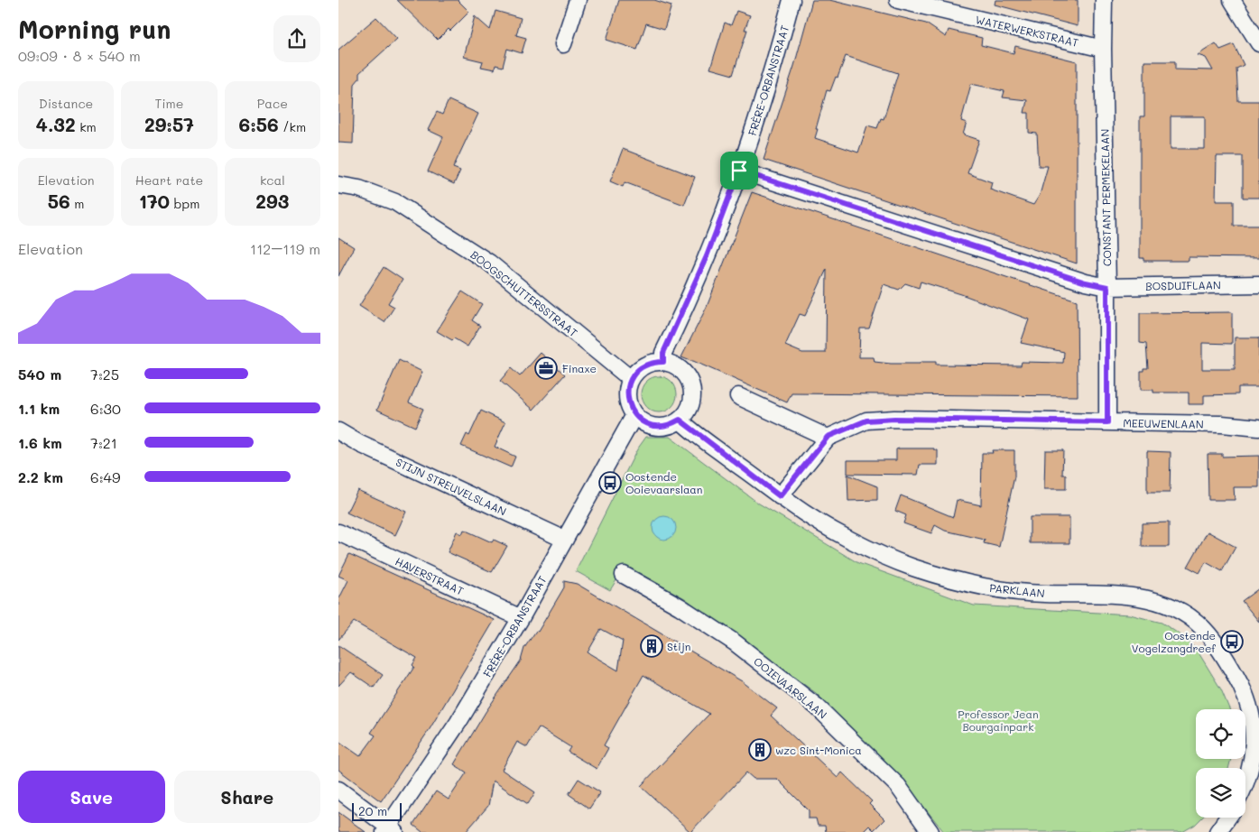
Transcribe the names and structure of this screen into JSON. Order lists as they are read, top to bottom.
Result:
{
  "streets": {
    "street": [
      "WATERWERKSTRAAT",
      "FRÈRE-ORBANSTRAAT",
      "CONSTANT PERMEKELAAN",
      "BOSDUIFLAAN",
      "BOOGSCHUTTERSSTRAAT",
      "MEEUWENLAAN",
      "STIJN STREUVELSLAAN",
      "HAVERSTRAAT",
      "PARKLAAN",
      "OOIEVAARSLAAN"
    ]
  },
  "crossings": [
    ["WATERWERKSTRAAT", "CONSTANT PERMEKELAAN"],
    ["FRÈRE-ORBANSTRAAT", "BOSDUIFLAAN"],
    ["FRÈRE-ORBANSTRAAT", "BOOGSCHUTTERSSTRAAT"],
    ["FRÈRE-ORBANSTRAAT", "STIJN STREUVELSLAAN"],
    ["FRÈRE-ORBANSTRAAT", "HAVERSTRAAT"],
    ["FRÈRE-ORBANSTRAAT", "PARKLAAN"],
    ["CONSTANT PERMEKELAAN", "BOSDUIFLAAN"],
    ["CONSTANT PERMEKELAAN", "MEEUWENLAAN"],
    ["BOOGSCHUTTERSSTRAAT", "PARKLAAN"],
    ["MEEUWENLAAN", "PARKLAAN"]
  ],
  "parks": ["Professor Jean Bourgainpark"],
  "places": {
    "office": ["Finaxe"],
    "bus stop": ["Oostende Ooievaarslaan", "Oostende Vogelzangdreef"],
    "building": ["Stijn", "wzc Sint-Monica"]
  },
  "scale_bar": "20 m",
  "page": {
    "heading": ["Morning run", "09:09 · 8 × 540 m"],
    "stats": [
      ["Distance", "4.32 km"],
      ["Time", "29:57"],
      ["Pace", "6:56 /km"],
      ["Elevation", "56 m"],
      ["Heart rate", "170 bpm"],
      ["kcal", "293"]
    ],
    "chart": ["Elevation", "112–119 m"],
    "list": [
      {
        "name": "540 m",
        "note": "7:25"
      },
      {
        "name": "1.1 km",
        "note": "6:30"
      },
      {
        "name": "1.6 km",
        "note": "7:21"
      },
      {
        "name": "2.2 km",
        "note": "6:49"
      }
    ],
    "buttons": ["Save", "Share"],
    "scale": "20 m"
  }
}
